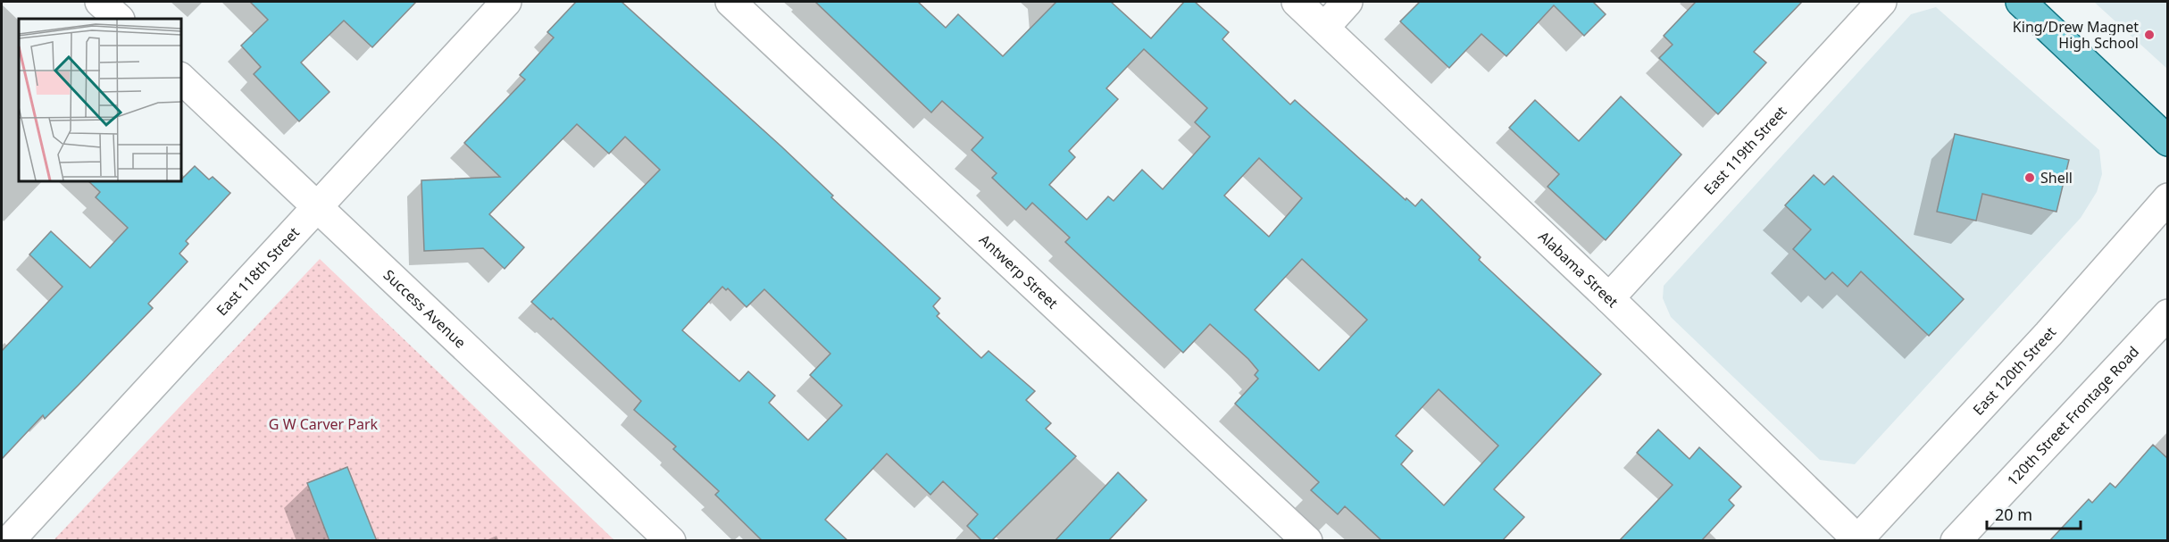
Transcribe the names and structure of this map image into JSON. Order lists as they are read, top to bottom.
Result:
{
  "streets": {
    "street": [
      "East 119th Street",
      "Alabama Street",
      "East 118th Street",
      "Antwerp Street",
      "Success Avenue",
      "East 120th Street",
      "120th Street Frontage Road"
    ]
  },
  "crossings": [
    ["East 119th Street", "Alabama Street"],
    ["Alabama Street", "East 120th Street"],
    ["East 118th Street", "Success Avenue"]
  ],
  "parks": ["G W Carver Park"],
  "places": ["King/Drew Magnet High School", "Shell"],
  "scale_bar": "20 m"
}
